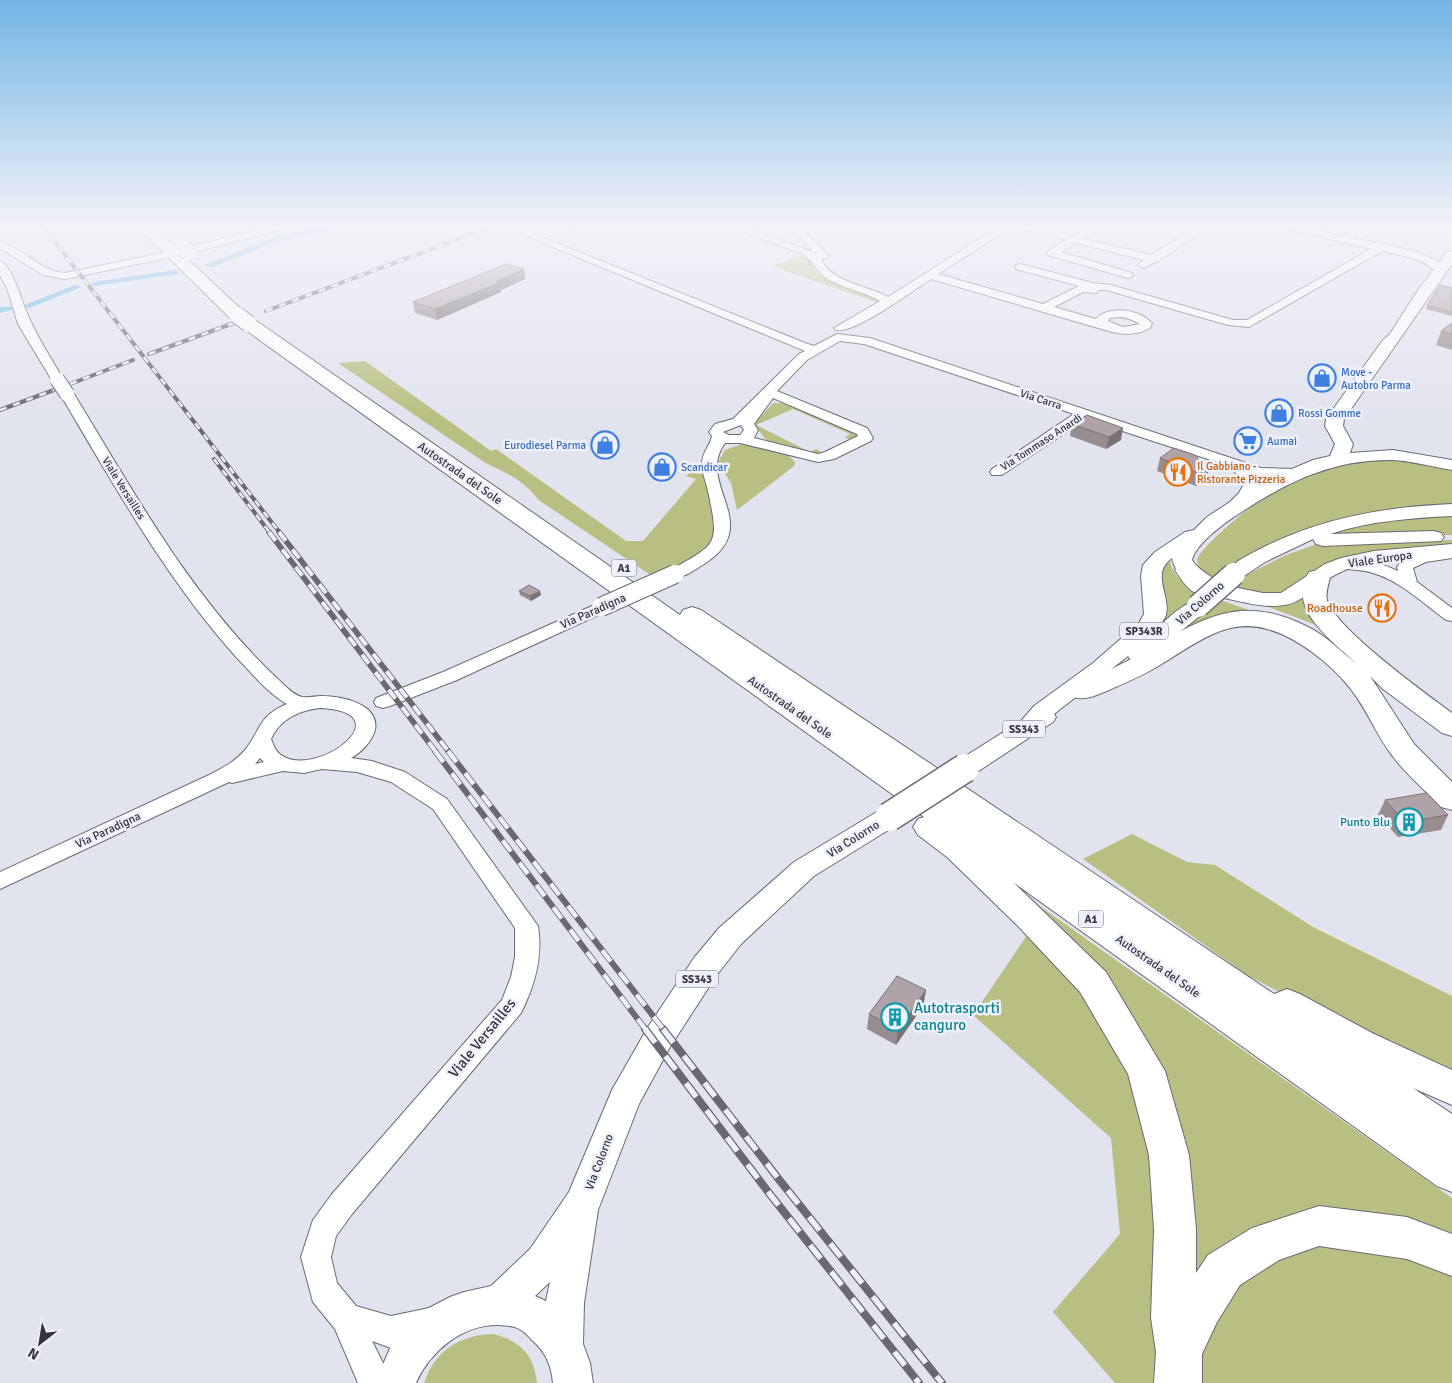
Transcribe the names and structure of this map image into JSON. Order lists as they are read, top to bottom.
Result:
{
  "streets": {
    "highway": ["Autostrada del Sole", "A1"],
    "main road": [
      "Viale Europa",
      "Via Colorno",
      "SP343R",
      "SS343"
    ],
    "street": [
      "Via Carra",
      "Via Tommaso Anardi",
      "Viale Versailles",
      "Via Paradigna"
    ]
  },
  "crossings": [
    ["Via Carra", "Via Tommaso Anardi"],
    ["Via Carra", "Via Paradigna"],
    ["Via Carra", "SP343R"],
    ["Viale Versailles", "Via Paradigna"],
    ["Viale Europa", "Via Colorno"],
    ["Via Colorno", "SP343R"]
  ],
  "places": {
    "shop": [
      "Move - Autobro Parma",
      "Rossi Gomme",
      "Eurodiesel Parma",
      "Scandicar"
    ],
    "supermarket": ["Aumai"],
    "restaurant": ["Il Gabbiano - Ristorante Pizzeria", "Roadhouse"],
    "building": ["Punto Blu", "Autotrasporti canguro"]
  },
  "north": "bottom left"
}
